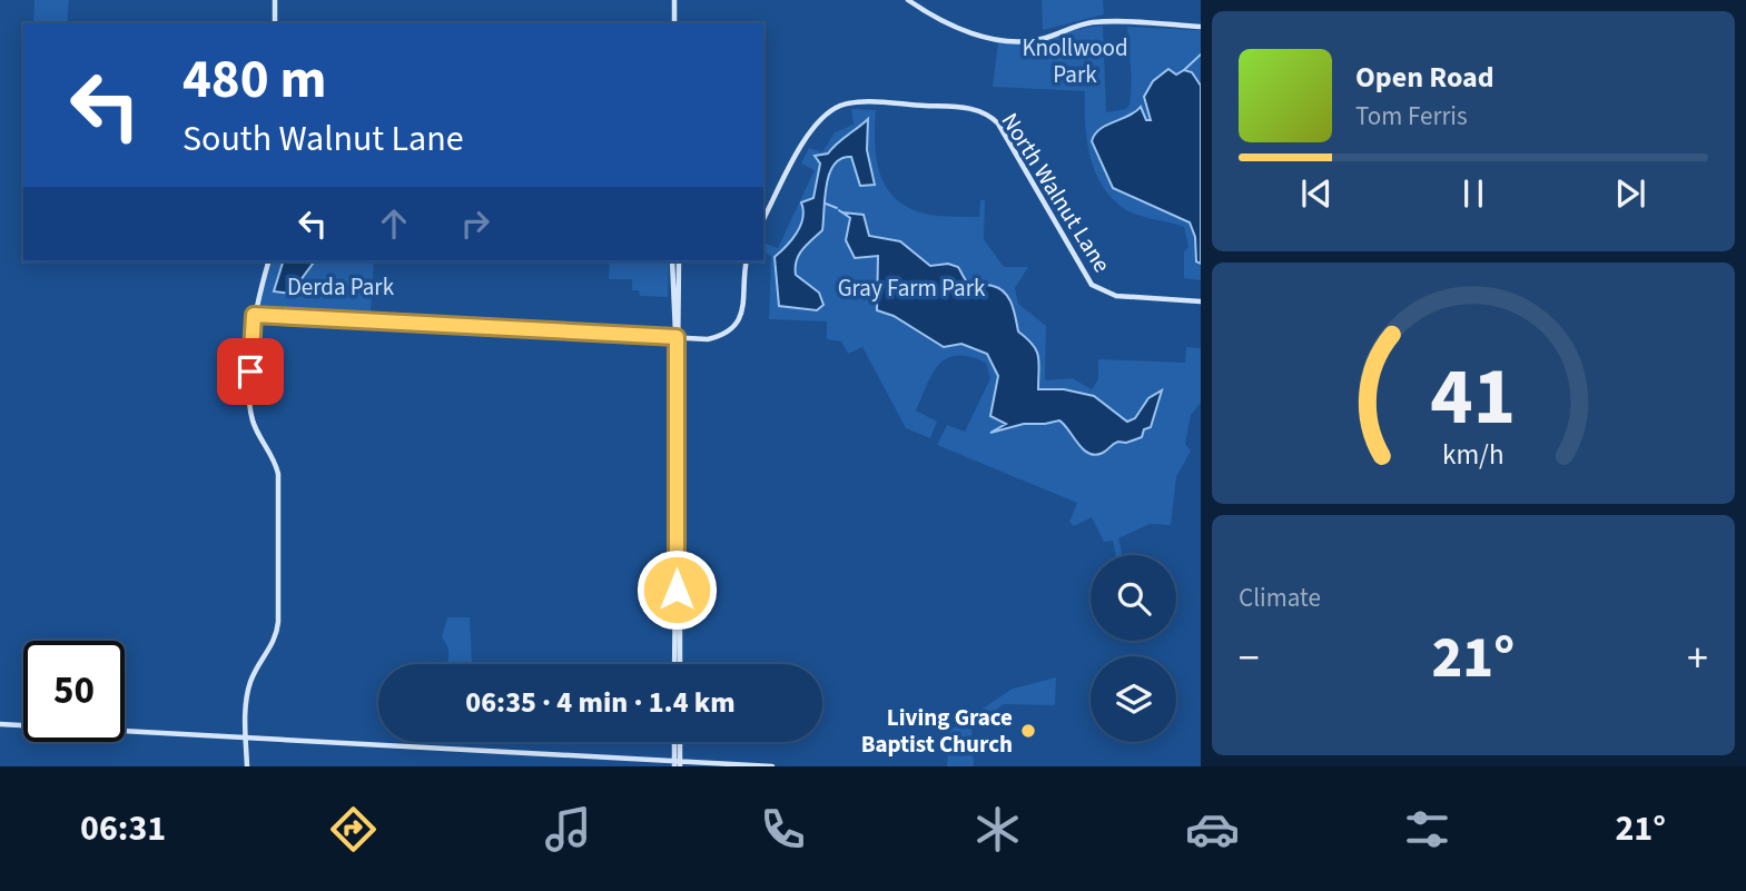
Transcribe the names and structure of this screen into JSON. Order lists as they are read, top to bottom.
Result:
{
  "streets": {
    "street": ["North Walnut Lane"]
  },
  "parks": ["Knollwood Park", "Derda Park", "Gray Farm Park"],
  "places": ["Living Grace Baptist Church"],
  "page": {
    "turn": ["480 m", "South Walnut Lane"],
    "song": ["Open Road", "Tom Ferris"],
    "tile": "Climate",
    "heat": ["−", "21°", "+"],
    "limit": "50",
    "trip": "06:35 · 4 min · 1.4 km",
    "tabs": ["06:31", "21°"],
    "gauge": ["41", "km/h"]
  }
}
